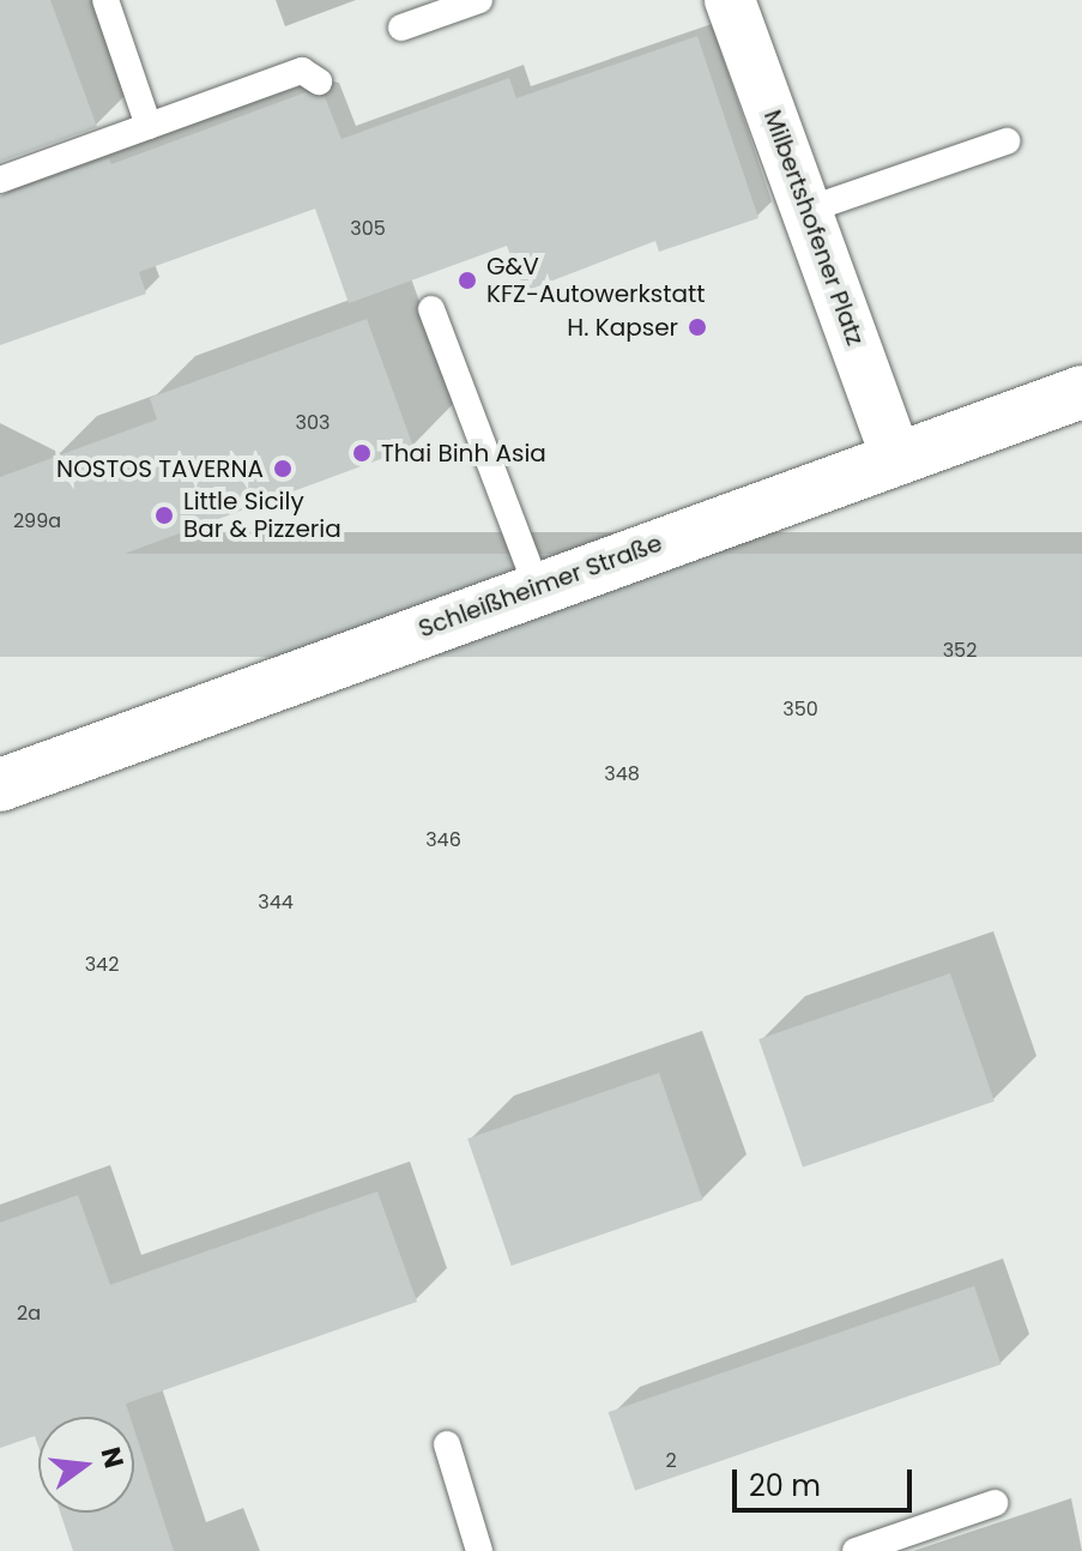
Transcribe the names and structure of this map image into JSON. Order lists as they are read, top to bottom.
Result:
{
  "streets": {
    "main road": ["Schleißheimer Straße"],
    "street": ["Milbertshofener Platz"]
  },
  "crossings": [
    ["Milbertshofener Platz", "Schleißheimer Straße"]
  ],
  "places": [
    "G&V KFZ-Autowerkstatt",
    "H. Kapser",
    "Thai Binh Asia",
    "NOSTOS TAVERNA",
    "Little Sicily Bar & Pizzeria"
  ],
  "house_numbers": [
    "305",
    "303",
    "299a",
    "352",
    "350",
    "348",
    "346",
    "344",
    "342",
    "2a",
    "2"
  ],
  "scale_bar": "20 m",
  "north": "right"
}
